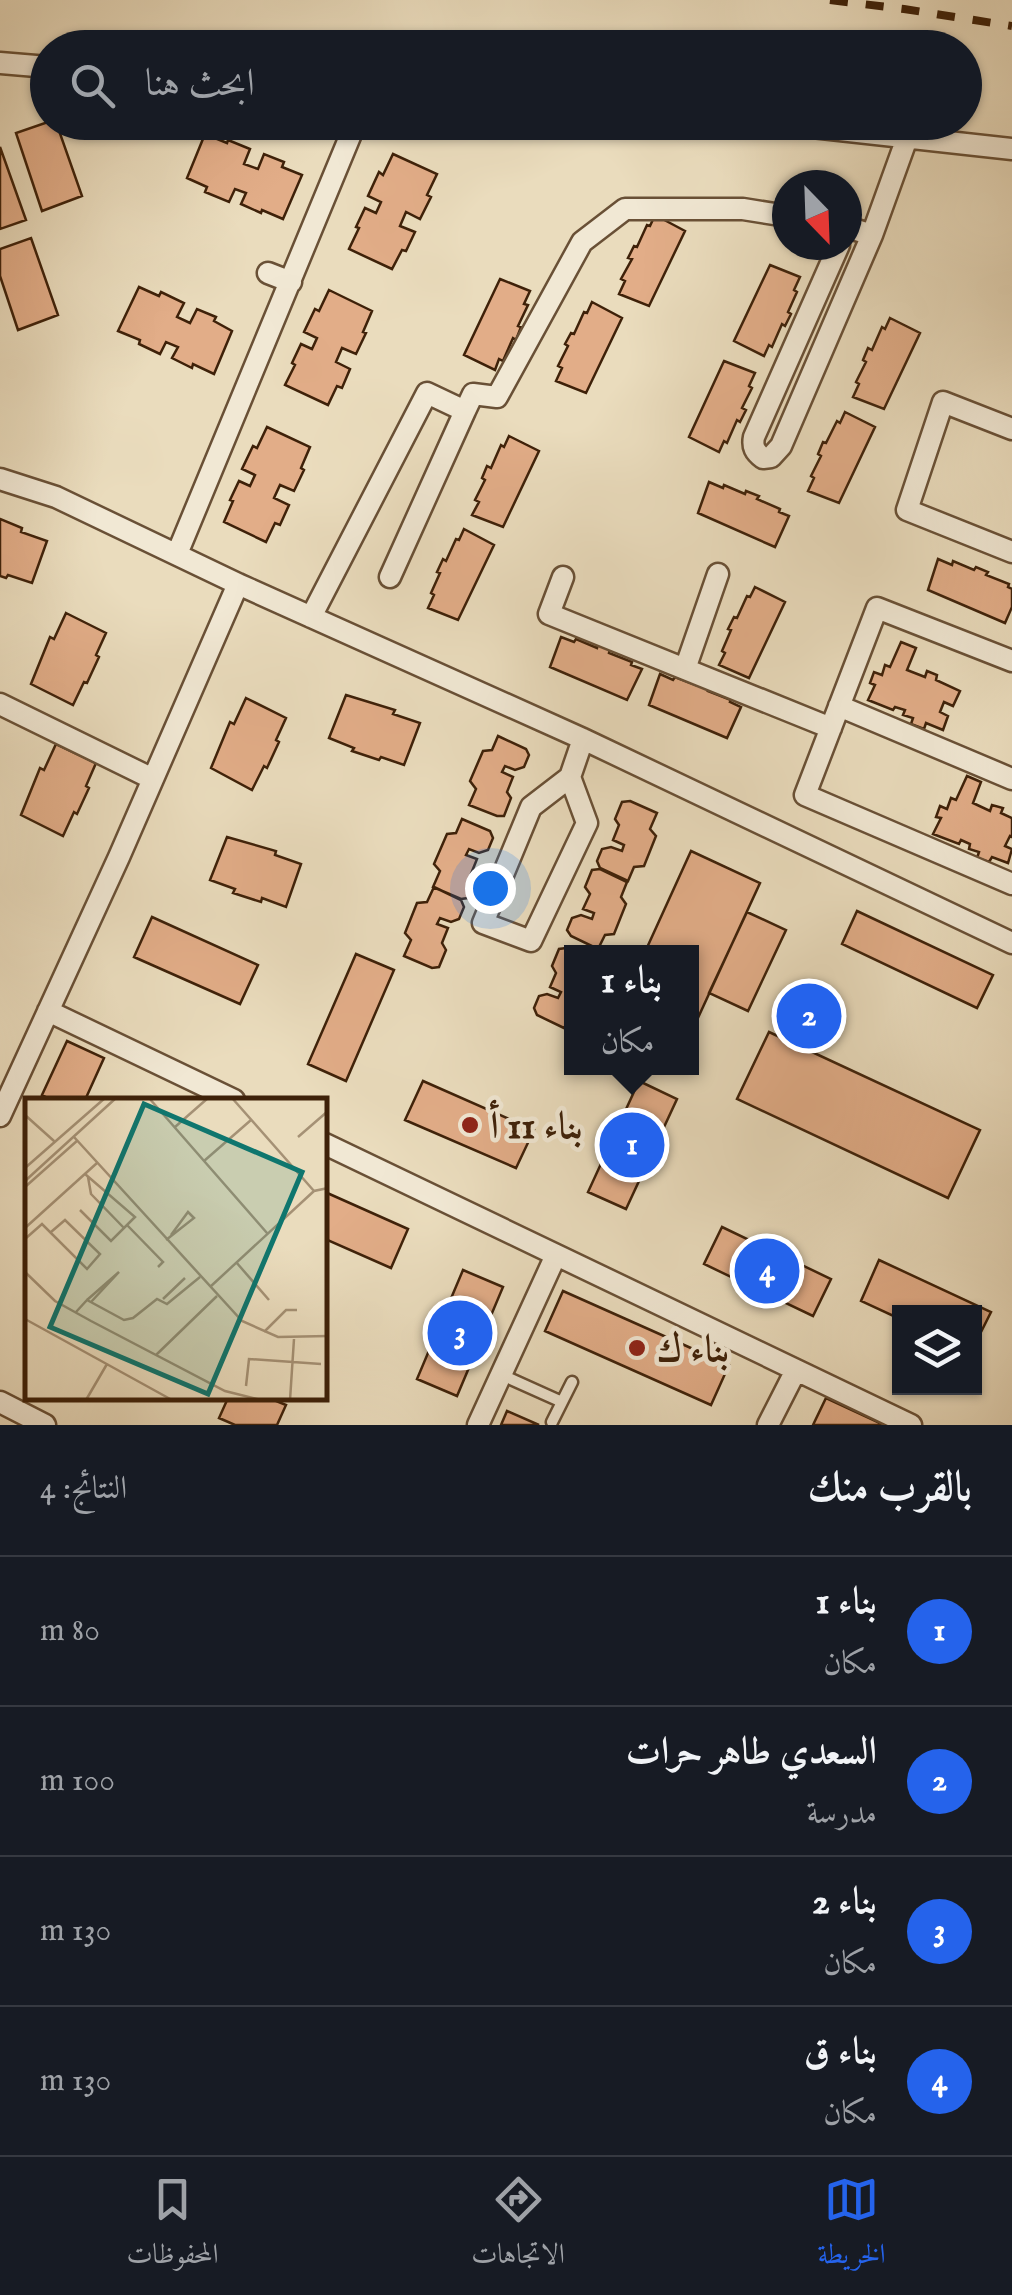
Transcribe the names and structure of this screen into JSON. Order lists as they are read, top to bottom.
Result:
{
  "places": ["بناء 11 أ", "بناء ك"],
  "north": "bottom right",
  "page": {
    "search": "ابحث هنا",
    "popup": ["بناء 1", "مكان"],
    "pins": [
      "2",
      "1",
      "4",
      "3"
    ],
    "heading": ["بالقرب منك", "النتائج: 4"],
    "list": [
      {
        "mark": "1",
        "name": "بناء 1",
        "note": "مكان",
        "value": "80 m"
      },
      {
        "mark": "2",
        "name": "السعدي طاهر حرات",
        "note": "مدرسة",
        "value": "100 m"
      },
      {
        "mark": "3",
        "name": "بناء 2",
        "note": "مكان",
        "value": "130 m"
      },
      {
        "mark": "4",
        "name": "بناء ق",
        "note": "مكان",
        "value": "130 m"
      }
    ],
    "nav": ["الخريطة", "الاتجاهات", "المحفوظات"]
  }
}
